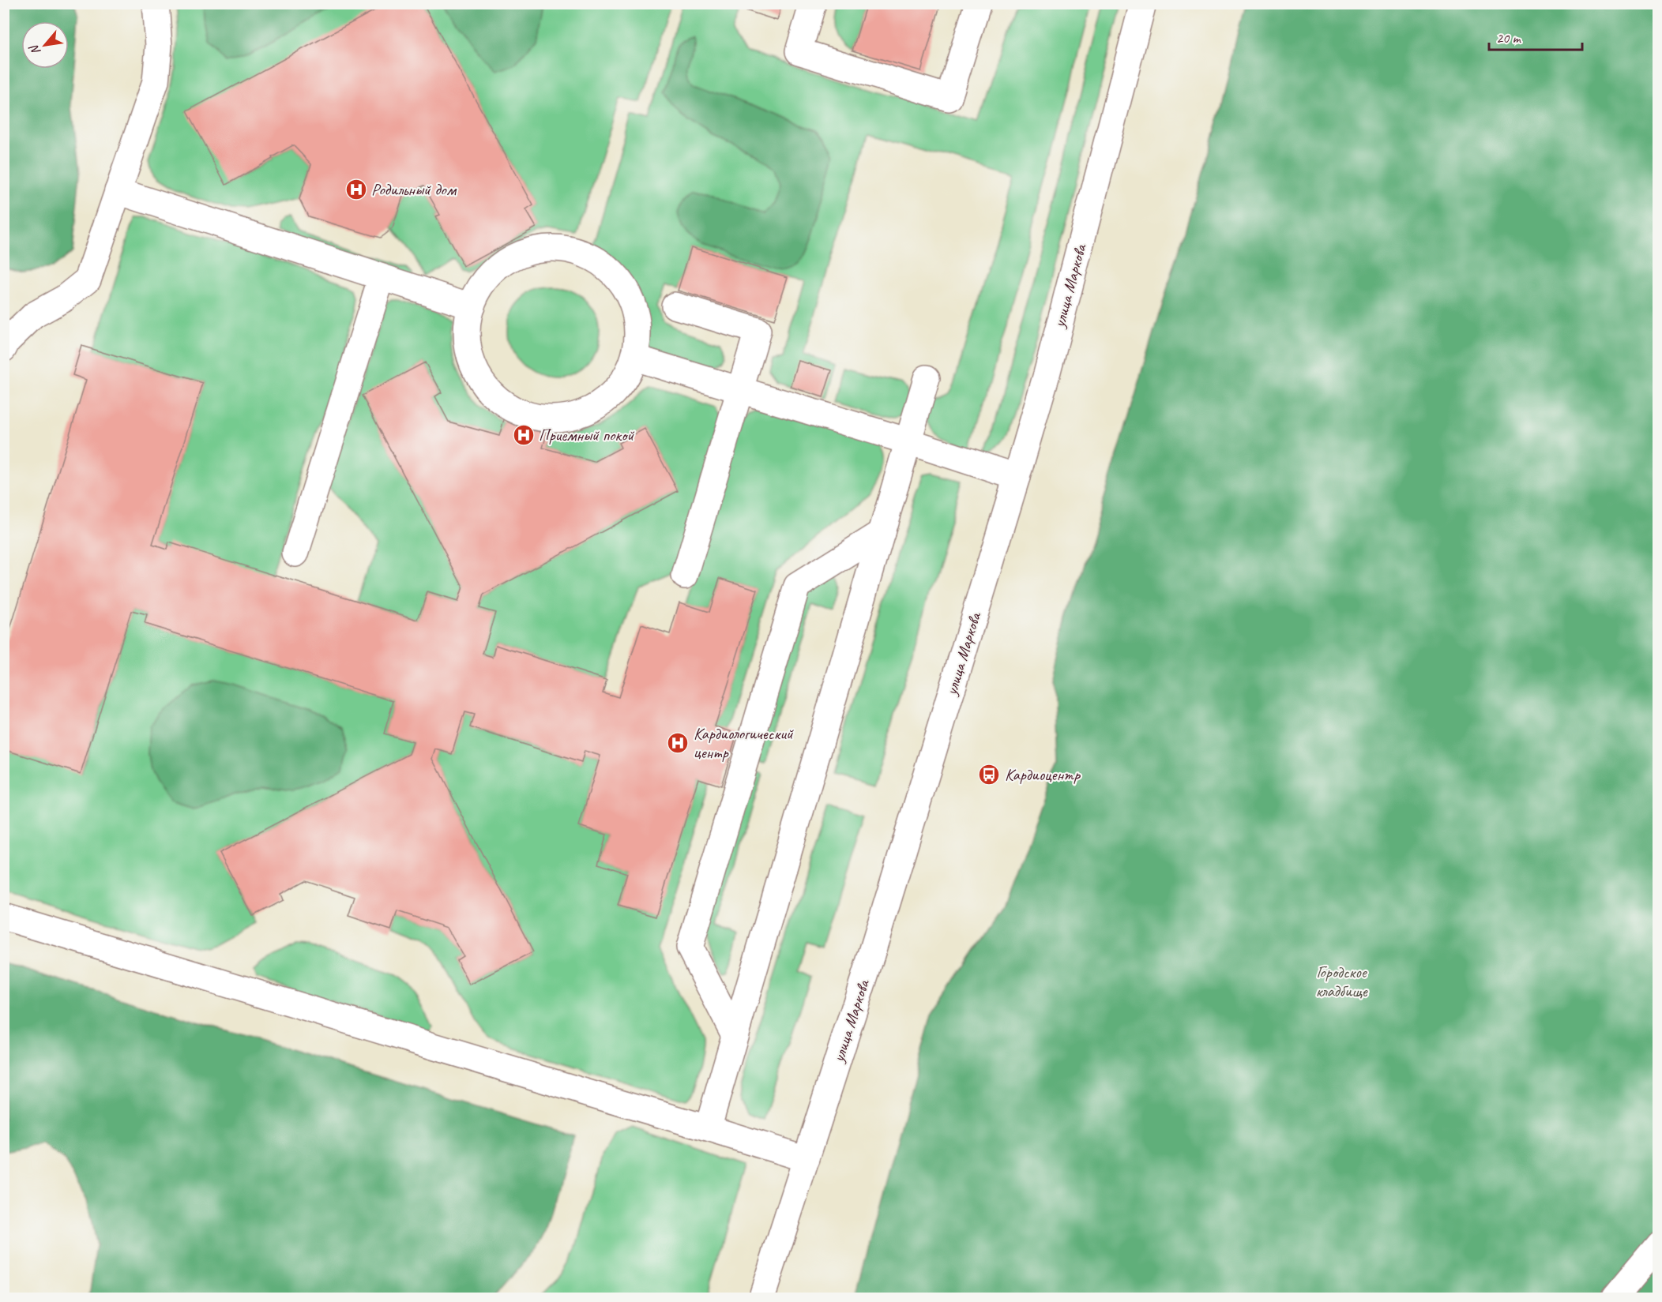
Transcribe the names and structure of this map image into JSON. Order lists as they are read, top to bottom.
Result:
{
  "streets": {
    "street": ["улица Маркова"]
  },
  "parks": ["Городское кладбище"],
  "places": {
    "hospital": ["Родильный дом", "Приемный покой", "Кардиологический центр"],
    "bus stop": ["Кардиоцентр"]
  },
  "scale_bar": "20 m",
  "north": "bottom left"
}
